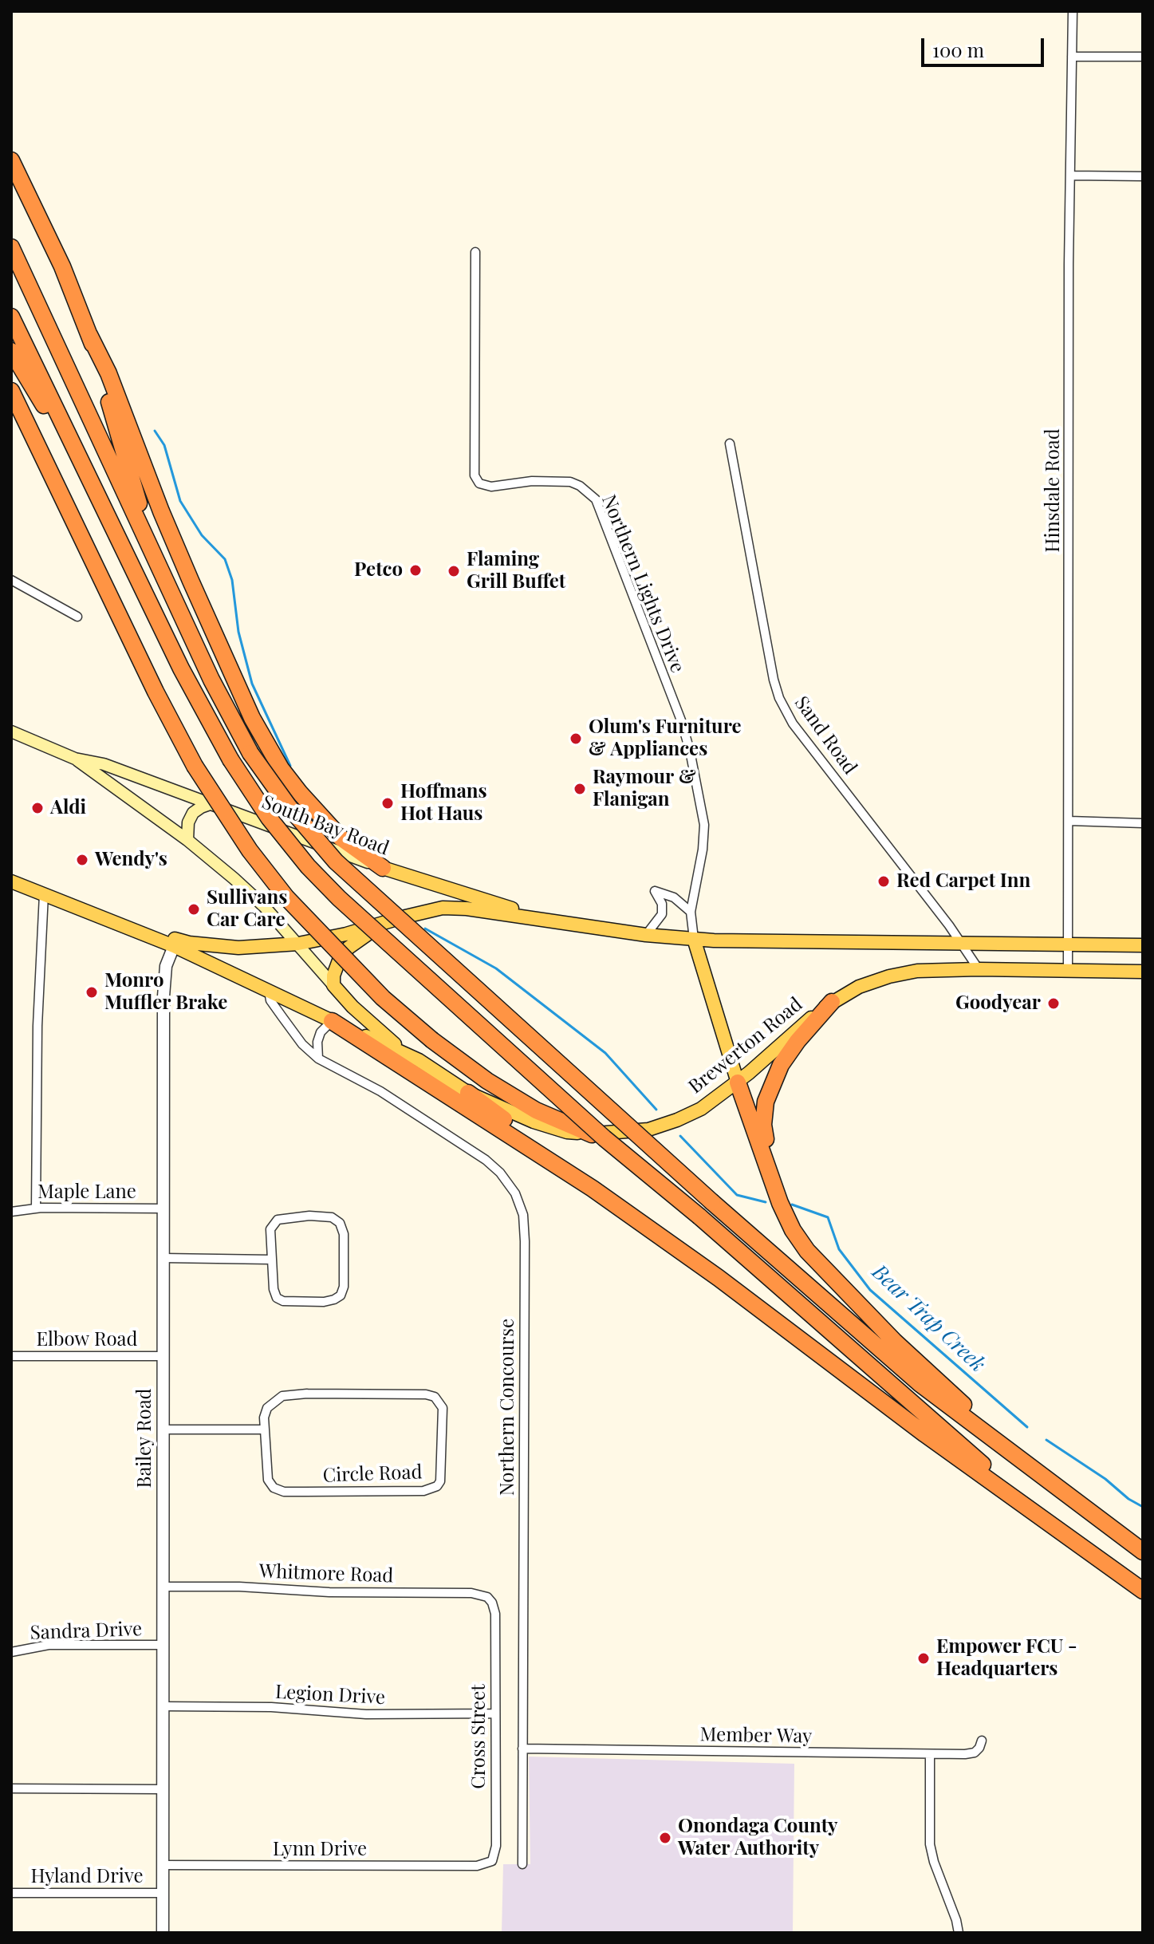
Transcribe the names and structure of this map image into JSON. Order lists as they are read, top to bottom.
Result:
{
  "streets": {
    "main road": ["South Bay Road", "Brewerton Road"],
    "street": [
      "Hinsdale Road",
      "Northern Lights Drive",
      "Sand Road",
      "Maple Lane",
      "Elbow Road",
      "Northern Concourse",
      "Bailey Road",
      "Circle Road",
      "Whitmore Road",
      "Sandra Drive",
      "Legion Drive",
      "Member Way",
      "Cross Street",
      "Lynn Drive",
      "Hyland Drive"
    ]
  },
  "crossings": [
    ["Hinsdale Road", "Brewerton Road"],
    ["Sand Road", "Brewerton Road"],
    ["South Bay Road", "Brewerton Road"],
    ["Brewerton Road", "Northern Concourse"],
    ["Brewerton Road", "Bailey Road"],
    ["Maple Lane", "Bailey Road"],
    ["Elbow Road", "Bailey Road"],
    ["Northern Concourse", "Member Way"],
    ["Bailey Road", "Whitmore Road"],
    ["Bailey Road", "Sandra Drive"],
    ["Bailey Road", "Legion Drive"],
    ["Bailey Road", "Lynn Drive"],
    ["Bailey Road", "Hyland Drive"],
    ["Whitmore Road", "Cross Street"],
    ["Legion Drive", "Cross Street"],
    ["Cross Street", "Lynn Drive"]
  ],
  "water": ["Bear Trap Creek"],
  "places": [
    "Petco",
    "Flaming Grill Buffet",
    "Olum's Furniture & Appliances",
    "Raymour & Flanigan",
    "Hoffmans Hot Haus",
    "Aldi",
    "Wendy's",
    "Red Carpet Inn",
    "Sullivans Car Care",
    "Monro Muffler Brake",
    "Goodyear",
    "Empower FCU - Headquarters",
    "Onondaga County Water Authority"
  ],
  "scale_bar": "100 m"
}
